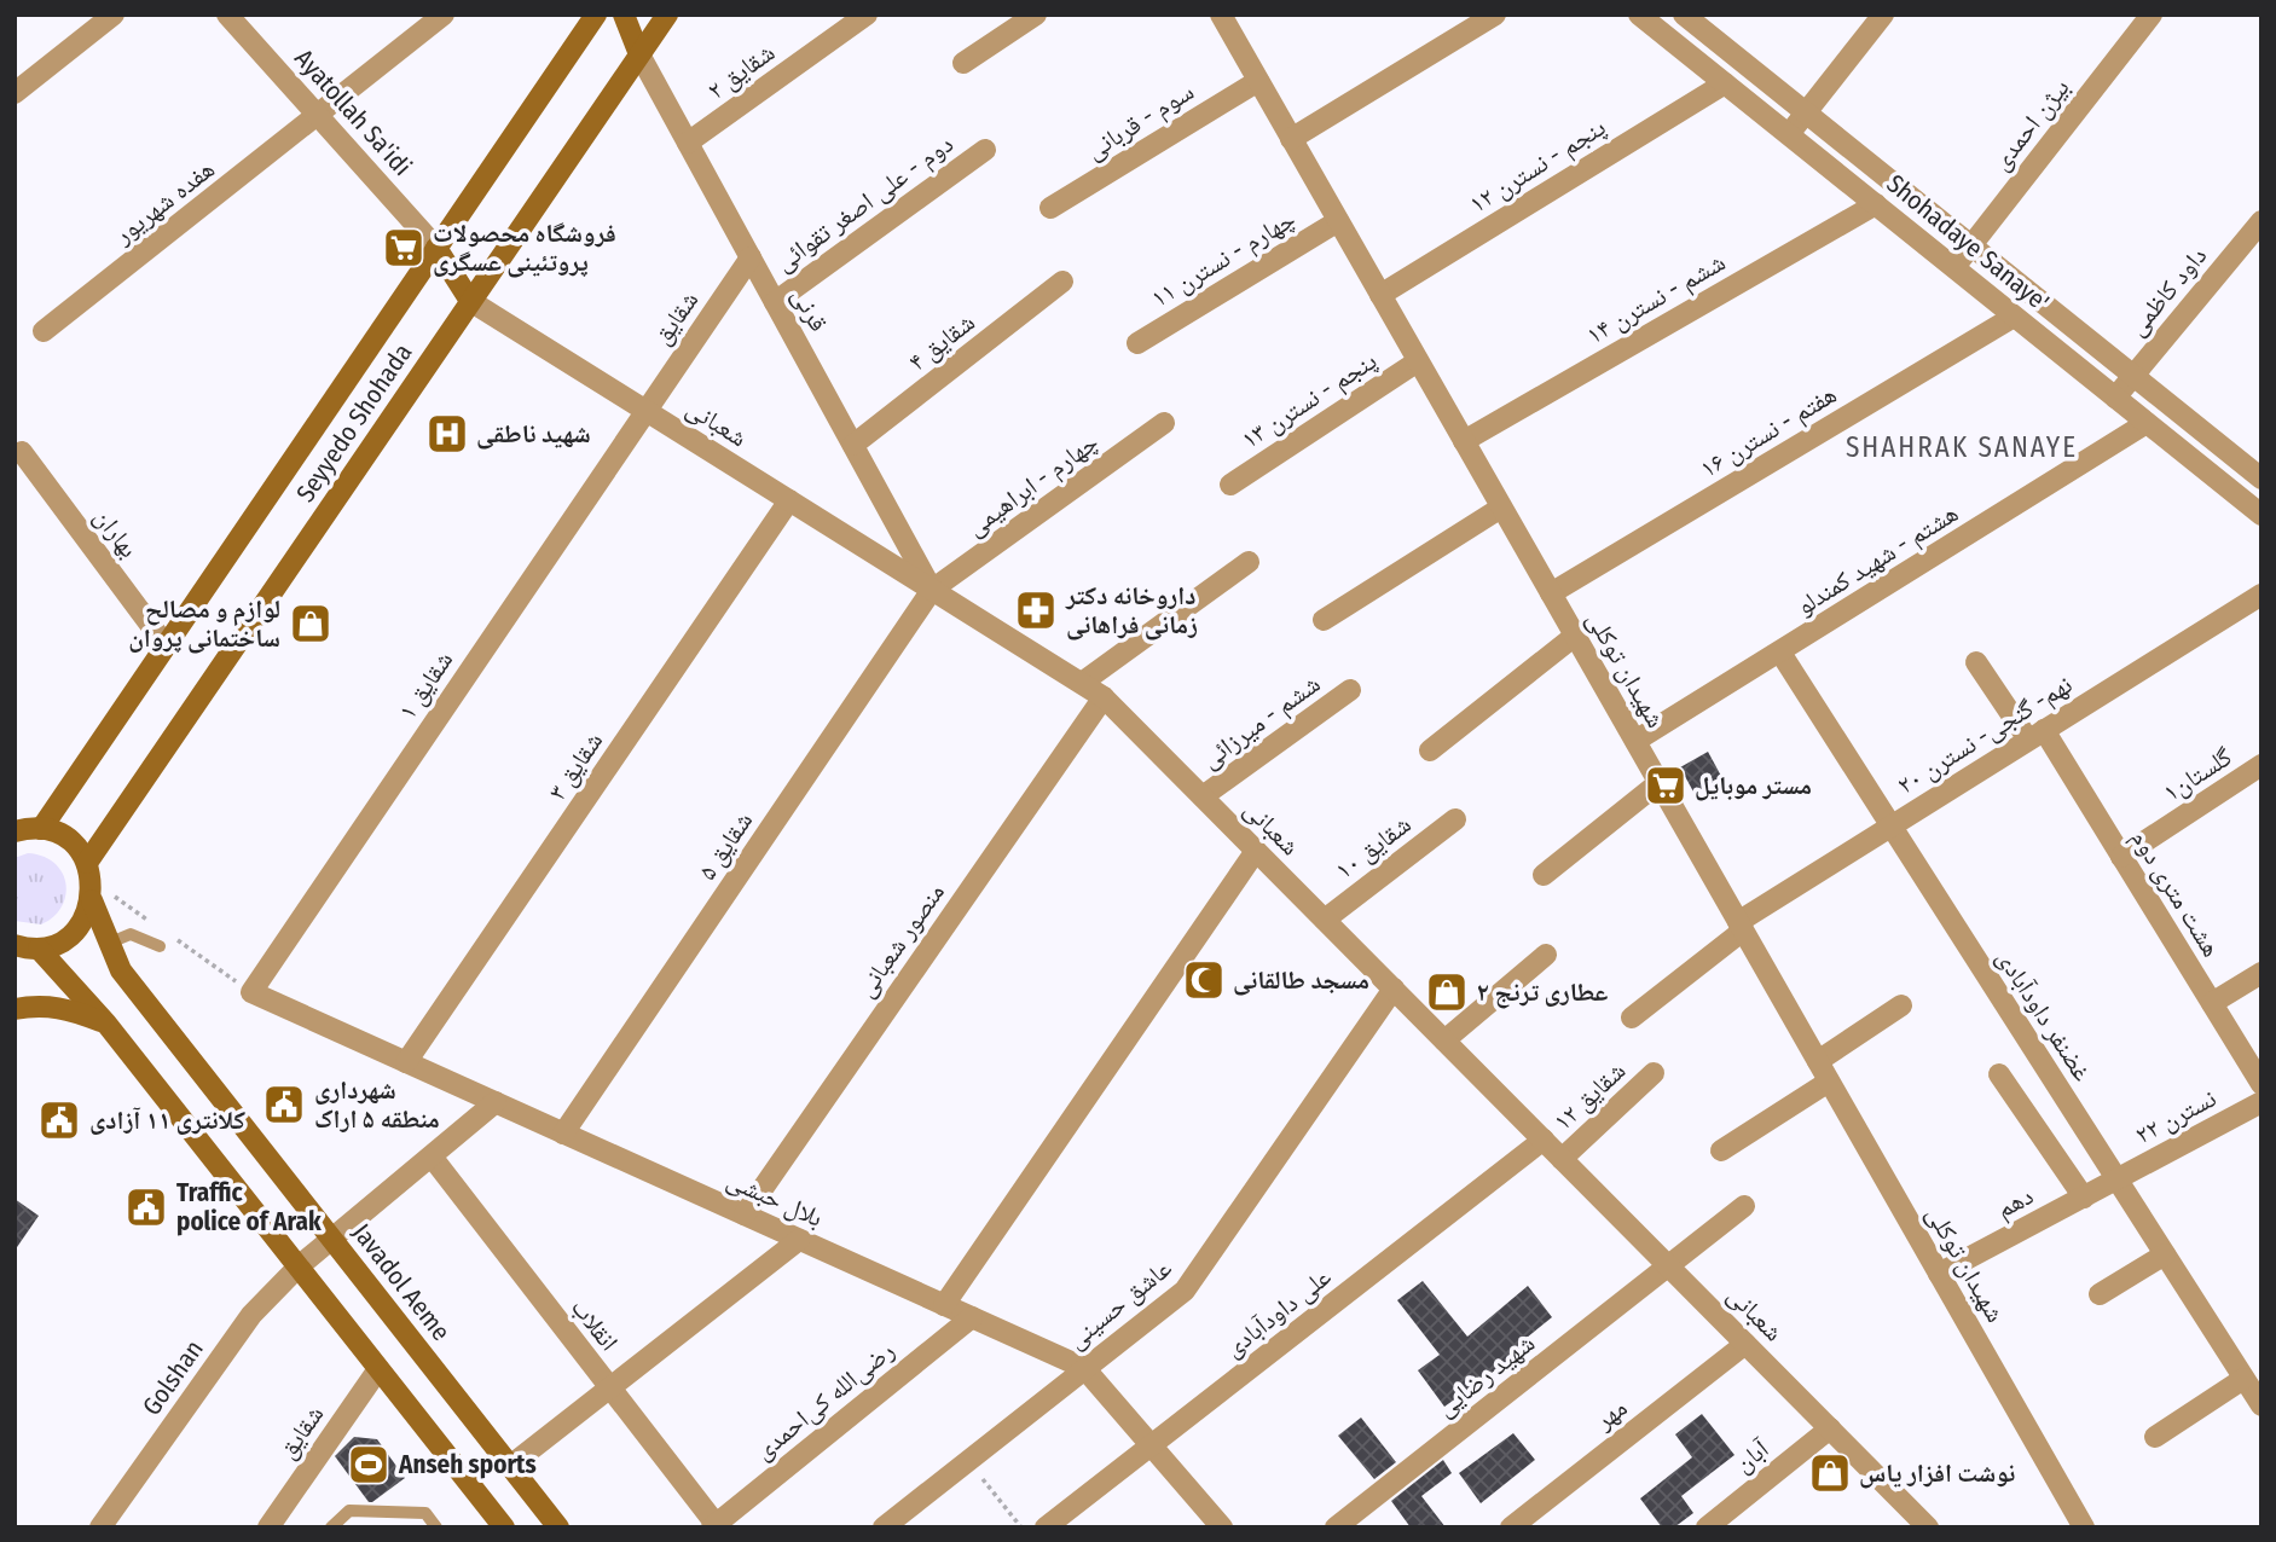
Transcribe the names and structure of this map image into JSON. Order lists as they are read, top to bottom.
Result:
{
  "streets": {
    "main road": ["Seyyedo Shohada", "Javadol Aeme"],
    "street": [
      "شقایق ۲",
      "Ayatollah Sa'idi",
      "سوم - قربانی",
      "بیژن احمدی",
      "پنجم - نسترن ۱۲",
      "هفده شهریور",
      "دوم - علی اصغر تقوائی",
      "Shohadaye Sanaye'",
      "چهارم - نسترن ۱۱",
      "داود کاظمی",
      "ششم - نسترن ۱۴",
      "قرنی",
      "شقایق",
      "شقایق ۴",
      "پنجم - نسترن ۱۳",
      "شعبانی",
      "هفتم - نسترن ۱۶",
      "چهارم - ابراهیمی",
      "بهاران",
      "هشتم - شهید کمندلو",
      "شهیدان توکلی",
      "شقایق ۱",
      "ششم - میرزائی",
      "نهم- گنجی- نسترن ۲۰",
      "شقایق ۳",
      "گلستان۱",
      "شقایق ۵",
      "شقایق ۱۰",
      "هشت متری دوم",
      "منصور شعبانی",
      "غضنفر داودآبادی",
      "شقایق ۱۲",
      "نسترن ۲۲",
      "بلال حبشی",
      "دهم",
      "عاشق حسینی",
      "علی داودآبادی",
      "انقلاب",
      "شهید رضایی",
      "Golshan",
      "رضی‌الله کی‌احمدی",
      "مهر",
      "آبان"
    ]
  },
  "crossings": [
    ["شقایق ۲", "قرنی"],
    ["Ayatollah Sa'idi", "هفده شهریور"],
    ["Ayatollah Sa'idi", "Seyyedo Shohada"],
    ["سوم - قربانی", "شهیدان توکلی"],
    ["بیژن احمدی", "Shohadaye Sanaye'"],
    ["پنجم - نسترن ۱۲", "Shohadaye Sanaye'"],
    ["پنجم - نسترن ۱۲", "شهیدان توکلی"],
    ["دوم - علی اصغر تقوائی", "قرنی"],
    ["Shohadaye Sanaye'", "داود کاظمی"],
    ["Shohadaye Sanaye'", "ششم - نسترن ۱۴"],
    ["Shohadaye Sanaye'", "هفتم - نسترن ۱۶"],
    ["Shohadaye Sanaye'", "هشتم - شهید کمندلو"],
    ["چهارم - نسترن ۱۱", "شهیدان توکلی"],
    ["ششم - نسترن ۱۴", "شهیدان توکلی"],
    ["قرنی", "شقایق"],
    ["قرنی", "شقایق ۴"],
    ["قرنی", "Seyyedo Shohada"],
    ["قرنی", "شعبانی"],
    ["قرنی", "چهارم - ابراهیمی"],
    ["قرنی", "شقایق ۵"],
    ["شقایق", "شعبانی"],
    ["شقایق", "شقایق ۱"],
    ["پنجم - نسترن ۱۳", "شهیدان توکلی"],
    ["Seyyedo Shohada", "شعبانی"],
    ["Seyyedo Shohada", "بهاران"],
    ["Seyyedo Shohada", "Javadol Aeme"],
    ["شعبانی", "چهارم - ابراهیمی"],
    ["شعبانی", "شقایق ۱"],
    ["شعبانی", "ششم - میرزائی"],
    ["شعبانی", "شقایق ۳"],
    ["شعبانی", "شقایق ۵"],
    ["شعبانی", "شقایق ۱۰"],
    ["شعبانی", "منصور شعبانی"],
    ["شعبانی", "شقایق ۱۲"],
    ["شعبانی", "عاشق حسینی"],
    ["شعبانی", "علی داودآبادی"],
    ["شعبانی", "شهید رضایی"],
    ["شعبانی", "مهر"],
    ["شعبانی", "آبان"],
    ["هفتم - نسترن ۱۶", "شهیدان توکلی"],
    ["چهارم - ابراهیمی", "شقایق ۵"],
    ["هشتم - شهید کمندلو", "شهیدان توکلی"],
    ["هشتم - شهید کمندلو", "غضنفر داودآبادی"],
    ["شهیدان توکلی", "نهم- گنجی- نسترن ۲۰"],
    ["شهیدان توکلی", "دهم"],
    ["شقایق ۱", "بلال حبشی"],
    ["نهم- گنجی- نسترن ۲۰", "هشت متری دوم"],
    ["نهم- گنجی- نسترن ۲۰", "غضنفر داودآبادی"],
    ["شقایق ۳", "بلال حبشی"],
    ["گلستان۱", "هشت متری دوم"],
    ["شقایق ۵", "بلال حبشی"],
    ["منصور شعبانی", "بلال حبشی"],
    ["غضنفر داودآبادی", "نسترن ۲۲"],
    ["غضنفر داودآبادی", "دهم"],
    ["نسترن ۲۲", "دهم"],
    ["بلال حبشی", "عاشق حسینی"],
    ["بلال حبشی", "علی داودآبادی"],
    ["بلال حبشی", "Golshan"],
    ["بلال حبشی", "رضی‌الله کی‌احمدی"],
    ["Javadol Aeme", "Golshan"],
    ["انقلاب", "Golshan"],
    ["انقلاب", "رضی‌الله کی‌احمدی"]
  ],
  "districts": ["SHAHRAK SANAYE"],
  "places": {
    "supermarket": ["فروشگاه محصولات پروتئینی عسگری", "مستر موبایل"],
    "hospital": ["شهید ناطقی"],
    "pharmacy": ["داروخانه دکتر زمانی فراهانی"],
    "shop": ["لوازم و مصالح ساختمانی پروان", "عطاری ترنج ۲", "نوشت افزار یاس"],
    "mosque": ["مسجد طالقانی"],
    "public building": ["شهرداری منطقه ۵ اراک", "کلانتری ۱۱ آزادی", "Traffic police of Arak"],
    "sports": ["Anseh sports"]
  }
}
